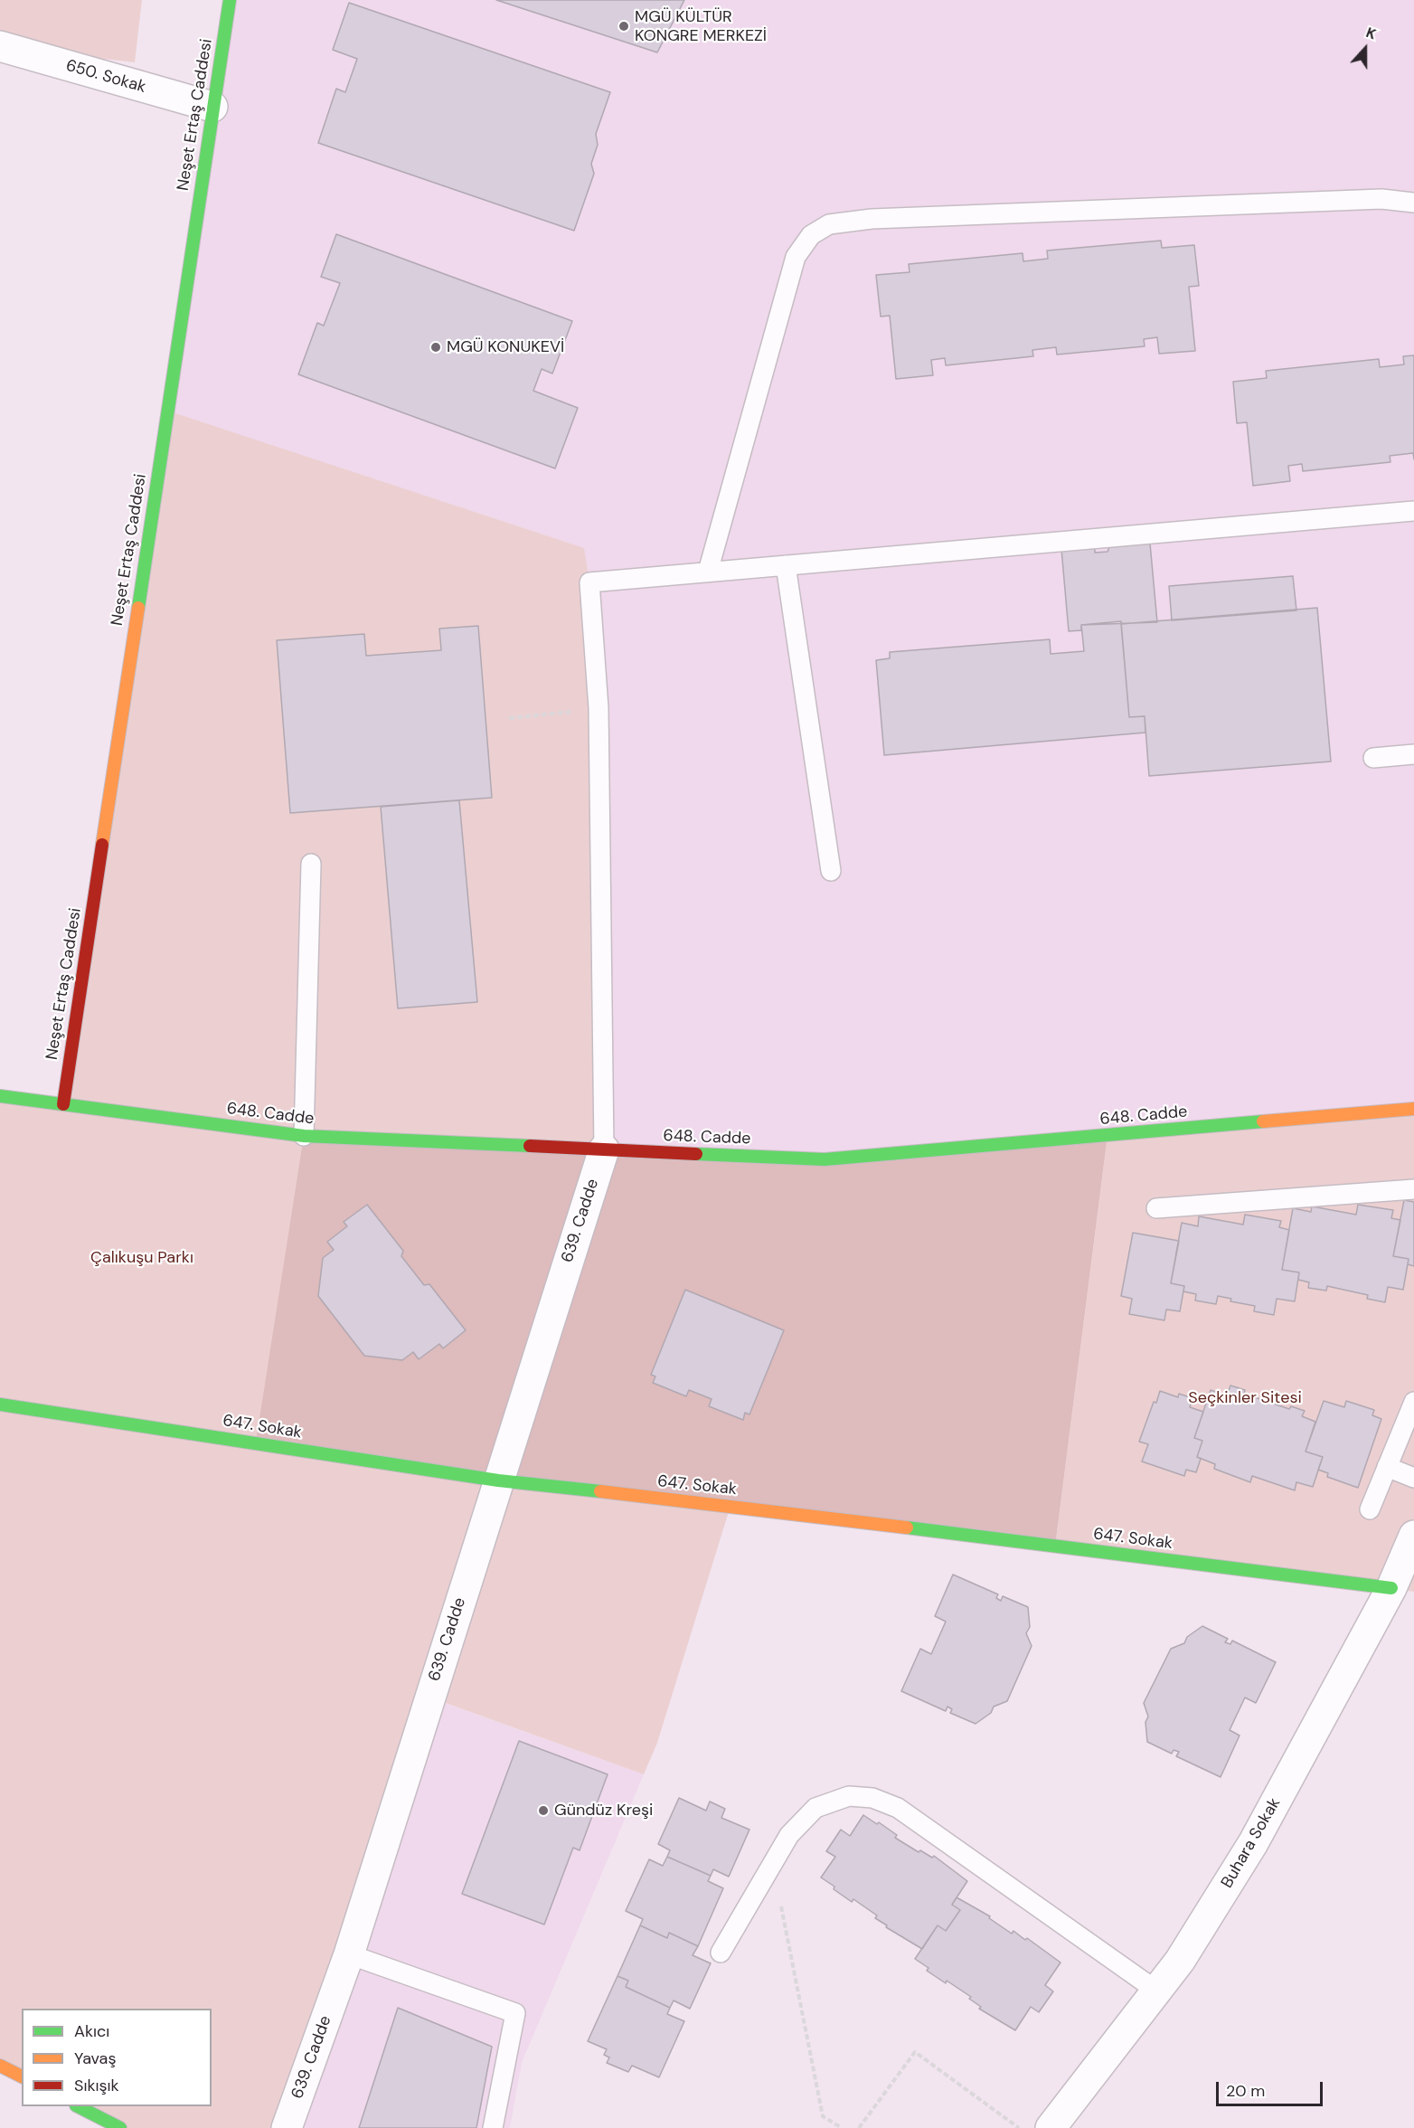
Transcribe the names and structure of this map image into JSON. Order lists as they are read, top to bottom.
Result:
{
  "streets": {
    "street": [
      "650. Sokak",
      "Neşet Ertaş Caddesi",
      "648. Cadde",
      "639. Cadde",
      "647. Sokak",
      "Buhara Sokak"
    ]
  },
  "crossings": [
    ["650. Sokak", "Neşet Ertaş Caddesi"],
    ["Neşet Ertaş Caddesi", "648. Cadde"],
    ["648. Cadde", "639. Cadde"],
    ["639. Cadde", "647. Sokak"],
    ["647. Sokak", "Buhara Sokak"]
  ],
  "parks": ["Çalıkuşu Parkı", "Seçkinler Sitesi"],
  "places": ["MGÜ KÜLTÜR KONGRE MERKEZİ", "MGÜ KONUKEVİ", "Gündüz Kreşi"],
  "legend": ["Akıcı", "Yavaş", "Sıkışık"],
  "scale_bar": "20 m",
  "north": "top"
}
